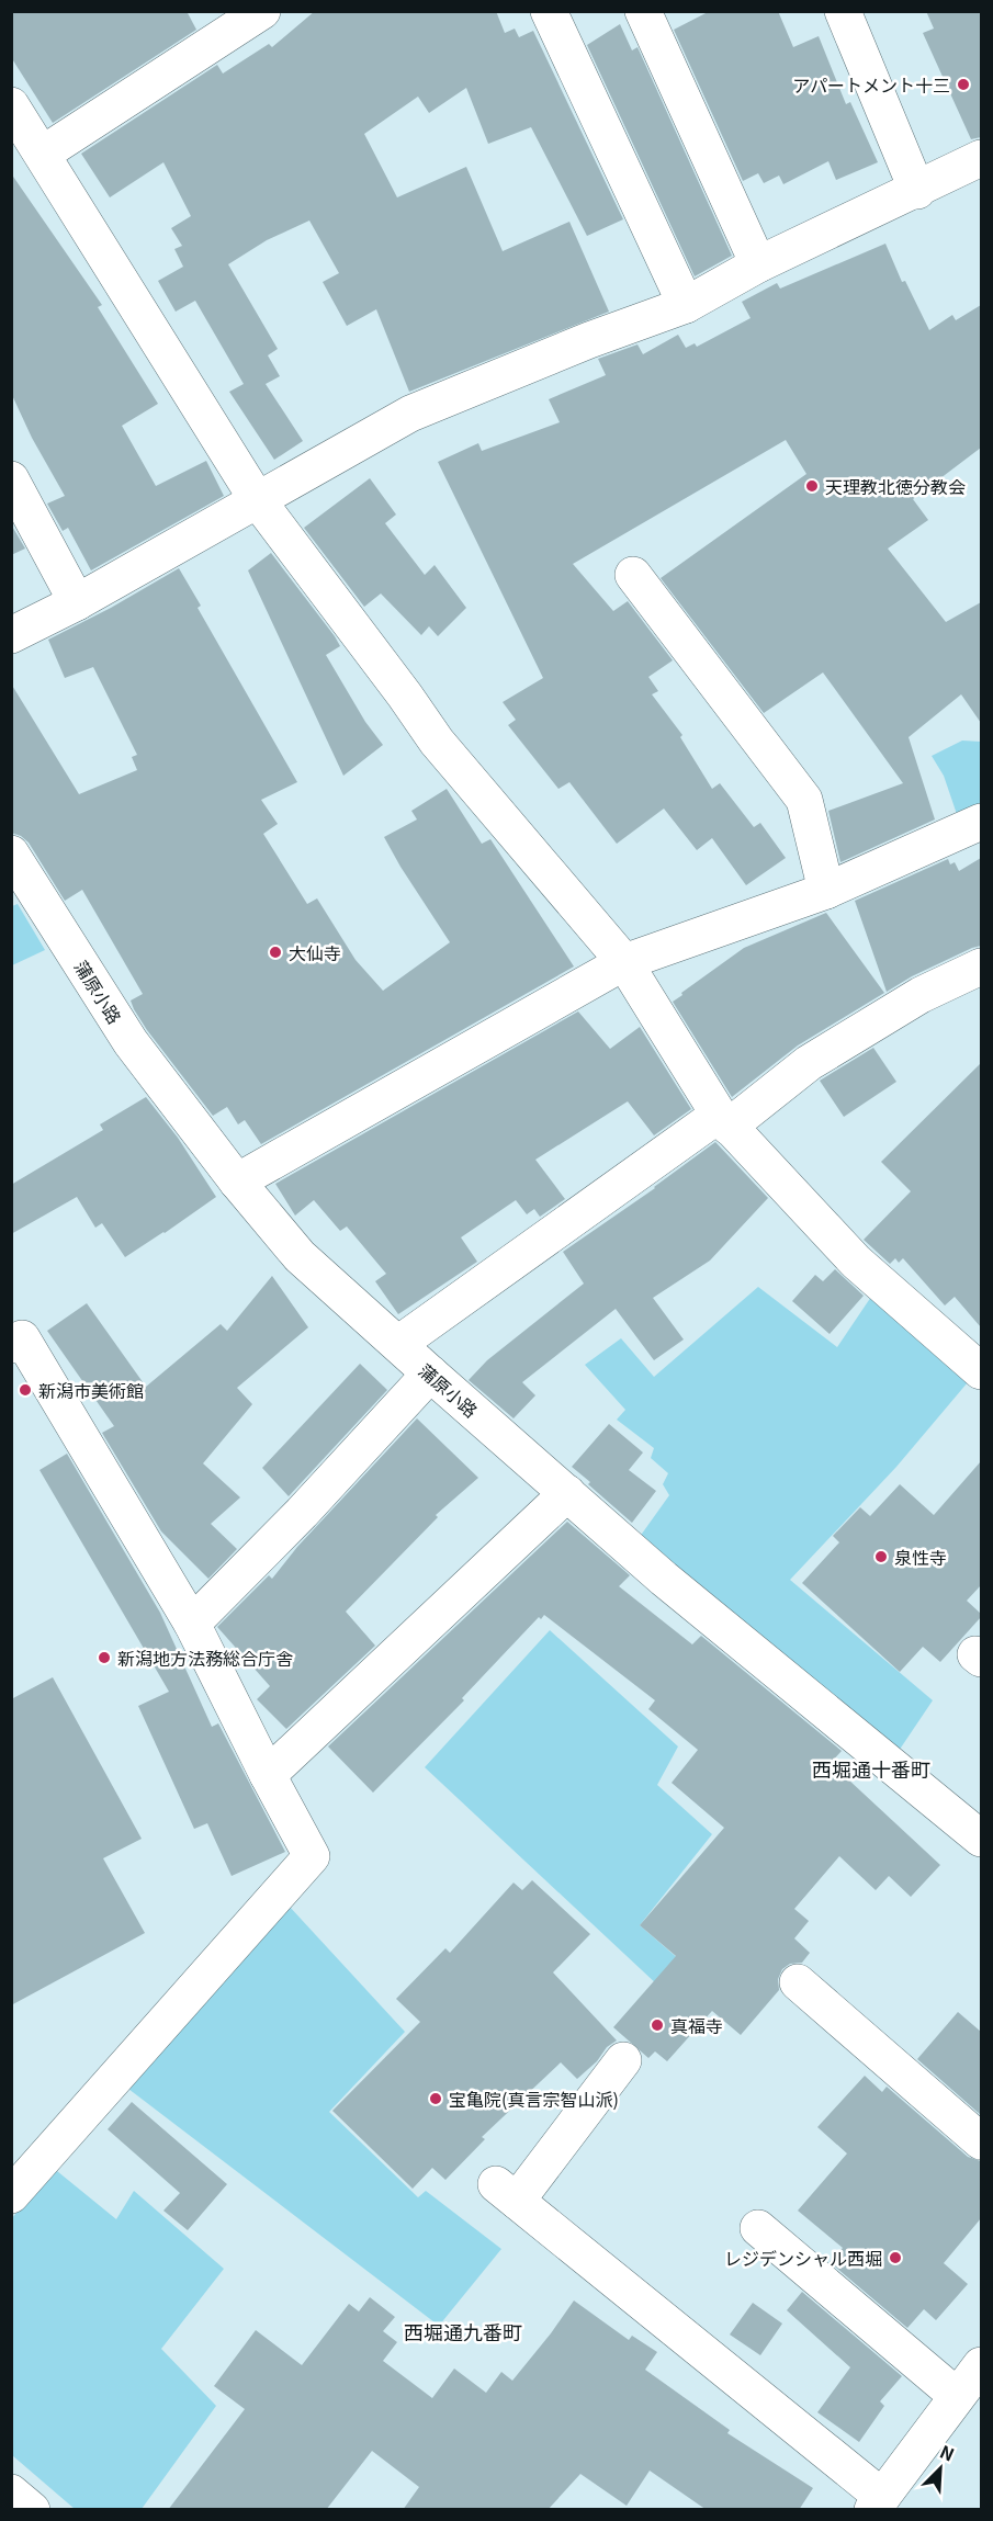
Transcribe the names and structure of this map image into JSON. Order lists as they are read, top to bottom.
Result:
{
  "streets": {
    "street": ["蒲原小路"]
  },
  "districts": ["西堀通十番町", "西堀通九番町"],
  "places": [
    "アパートメント十三",
    "天理教北徳分教会",
    "大仙寺",
    "新潟市美術館",
    "泉性寺",
    "新潟地方法務総合庁舎",
    "真福寺",
    "宝亀院(真言宗智山派)",
    "レジデンシャル西堀"
  ],
  "north": "top right"
}
